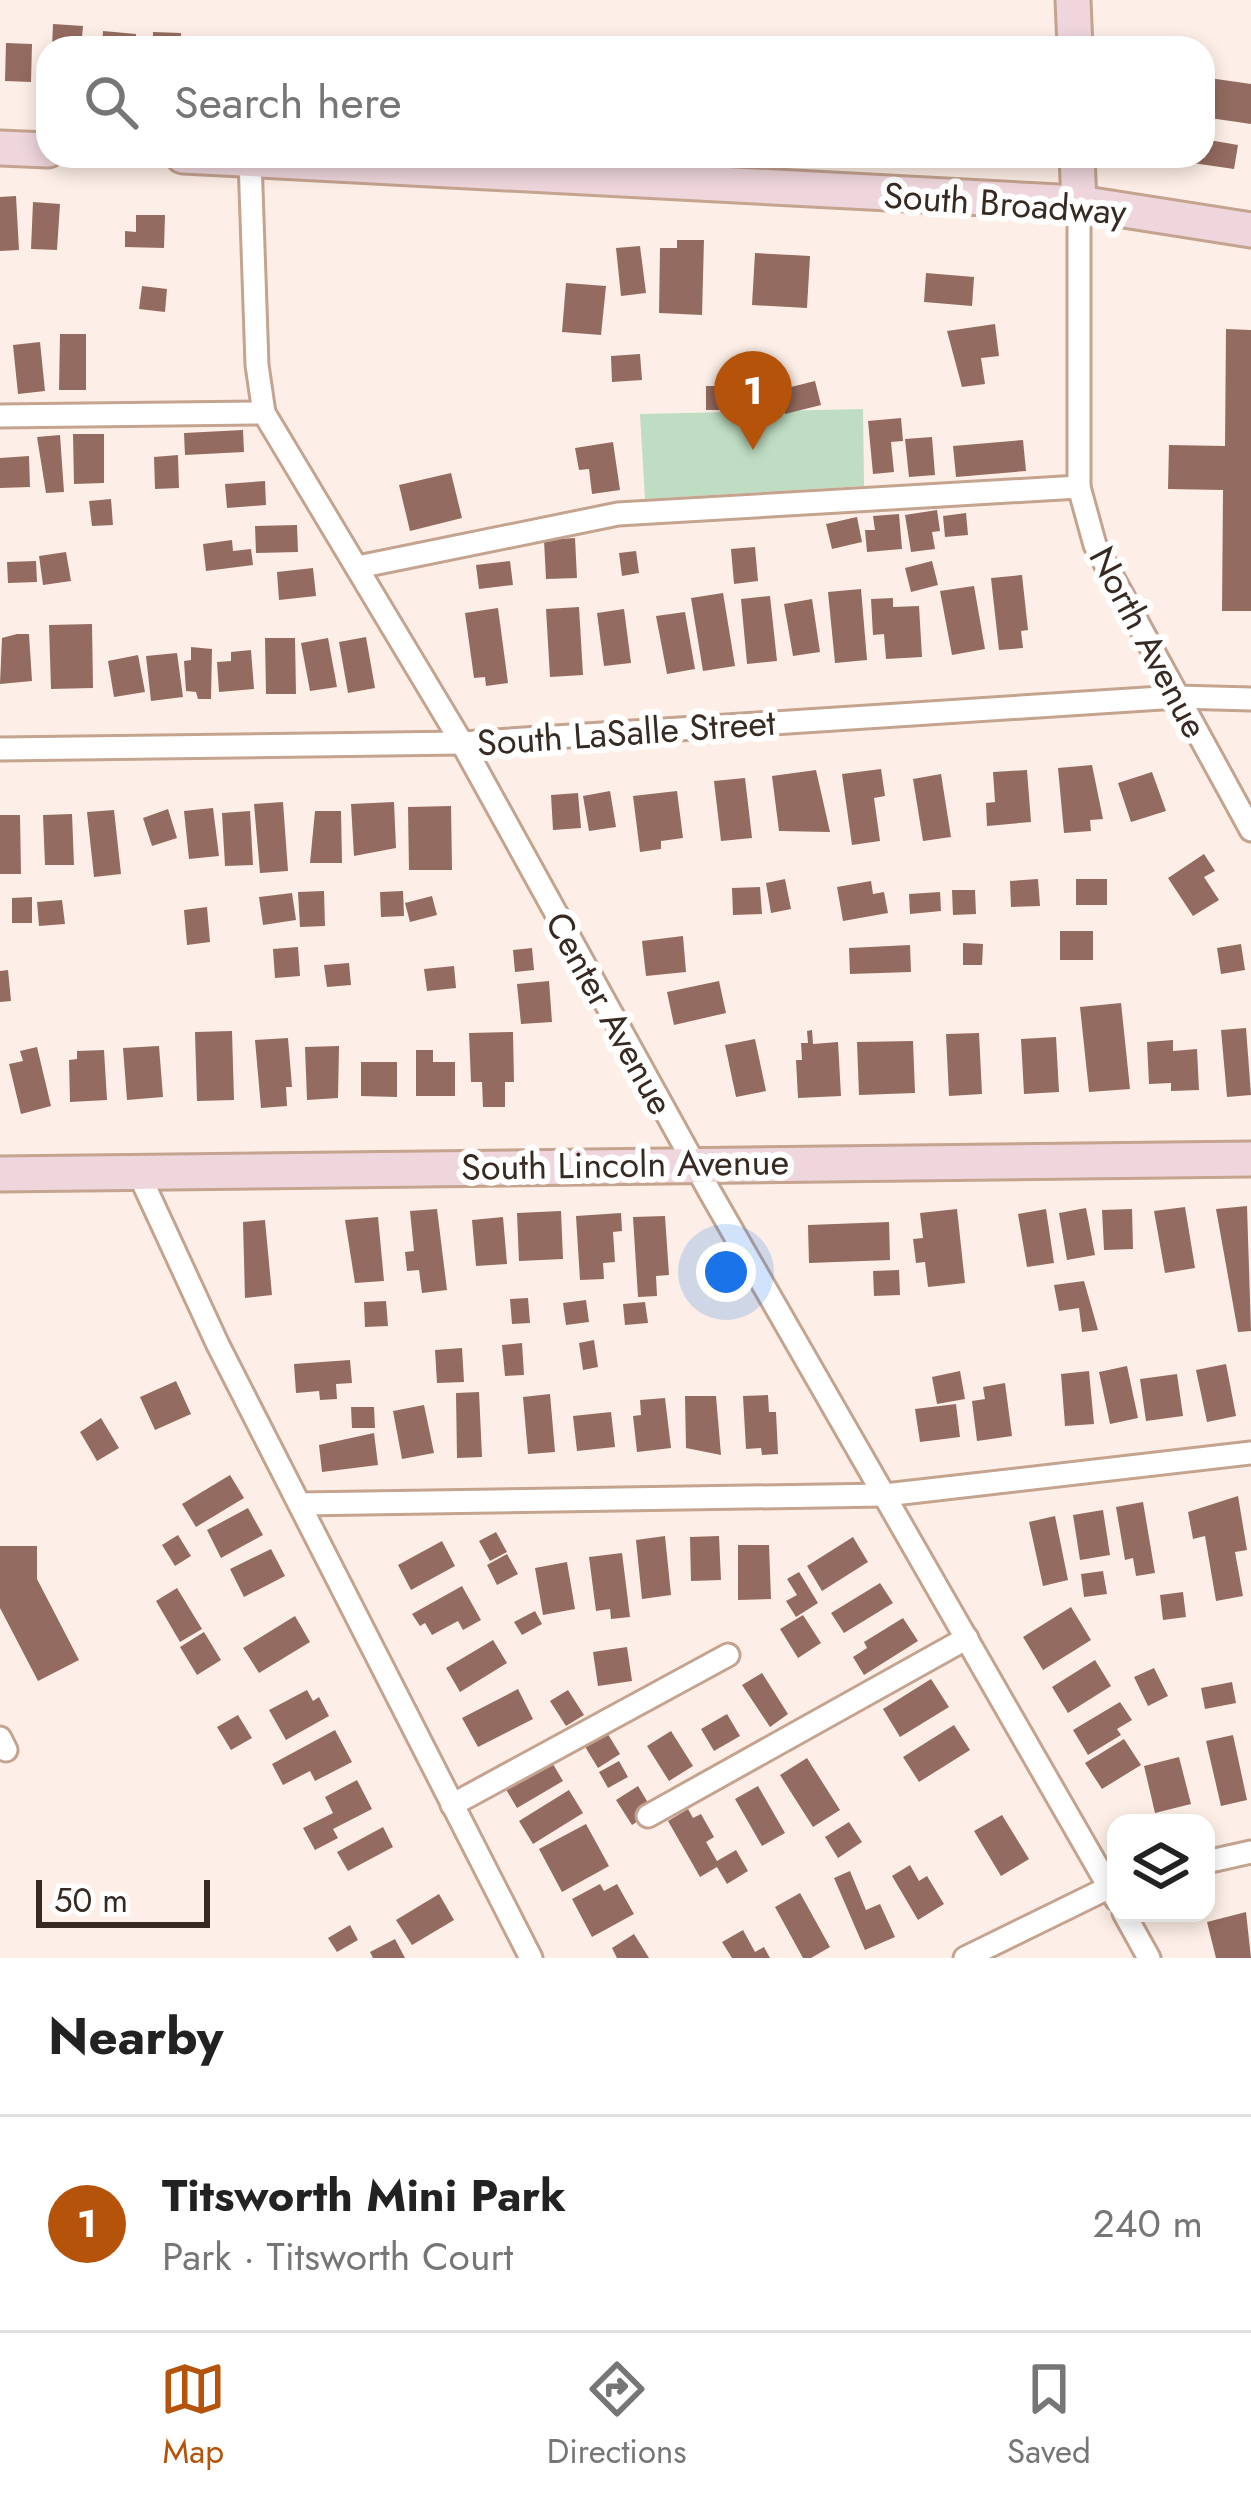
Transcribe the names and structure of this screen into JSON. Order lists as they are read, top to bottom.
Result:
{
  "streets": {
    "street": [
      "South Broadway",
      "North Avenue",
      "South LaSalle Street",
      "Center Avenue",
      "South Lincoln Avenue"
    ]
  },
  "crossings": [
    ["South Broadway", "North Avenue"],
    ["North Avenue", "South LaSalle Street"],
    ["South LaSalle Street", "Center Avenue"],
    ["Center Avenue", "South Lincoln Avenue"]
  ],
  "scale_bar": "50 m",
  "page": {
    "search": "Search here",
    "pins": "1",
    "scale": "50 m",
    "heading": "Nearby",
    "list": [
      {
        "mark": "1",
        "name": "Titsworth Mini Park",
        "note": "Park · Titsworth Court",
        "value": "240 m"
      }
    ],
    "nav": ["Map", "Directions", "Saved"]
  }
}
